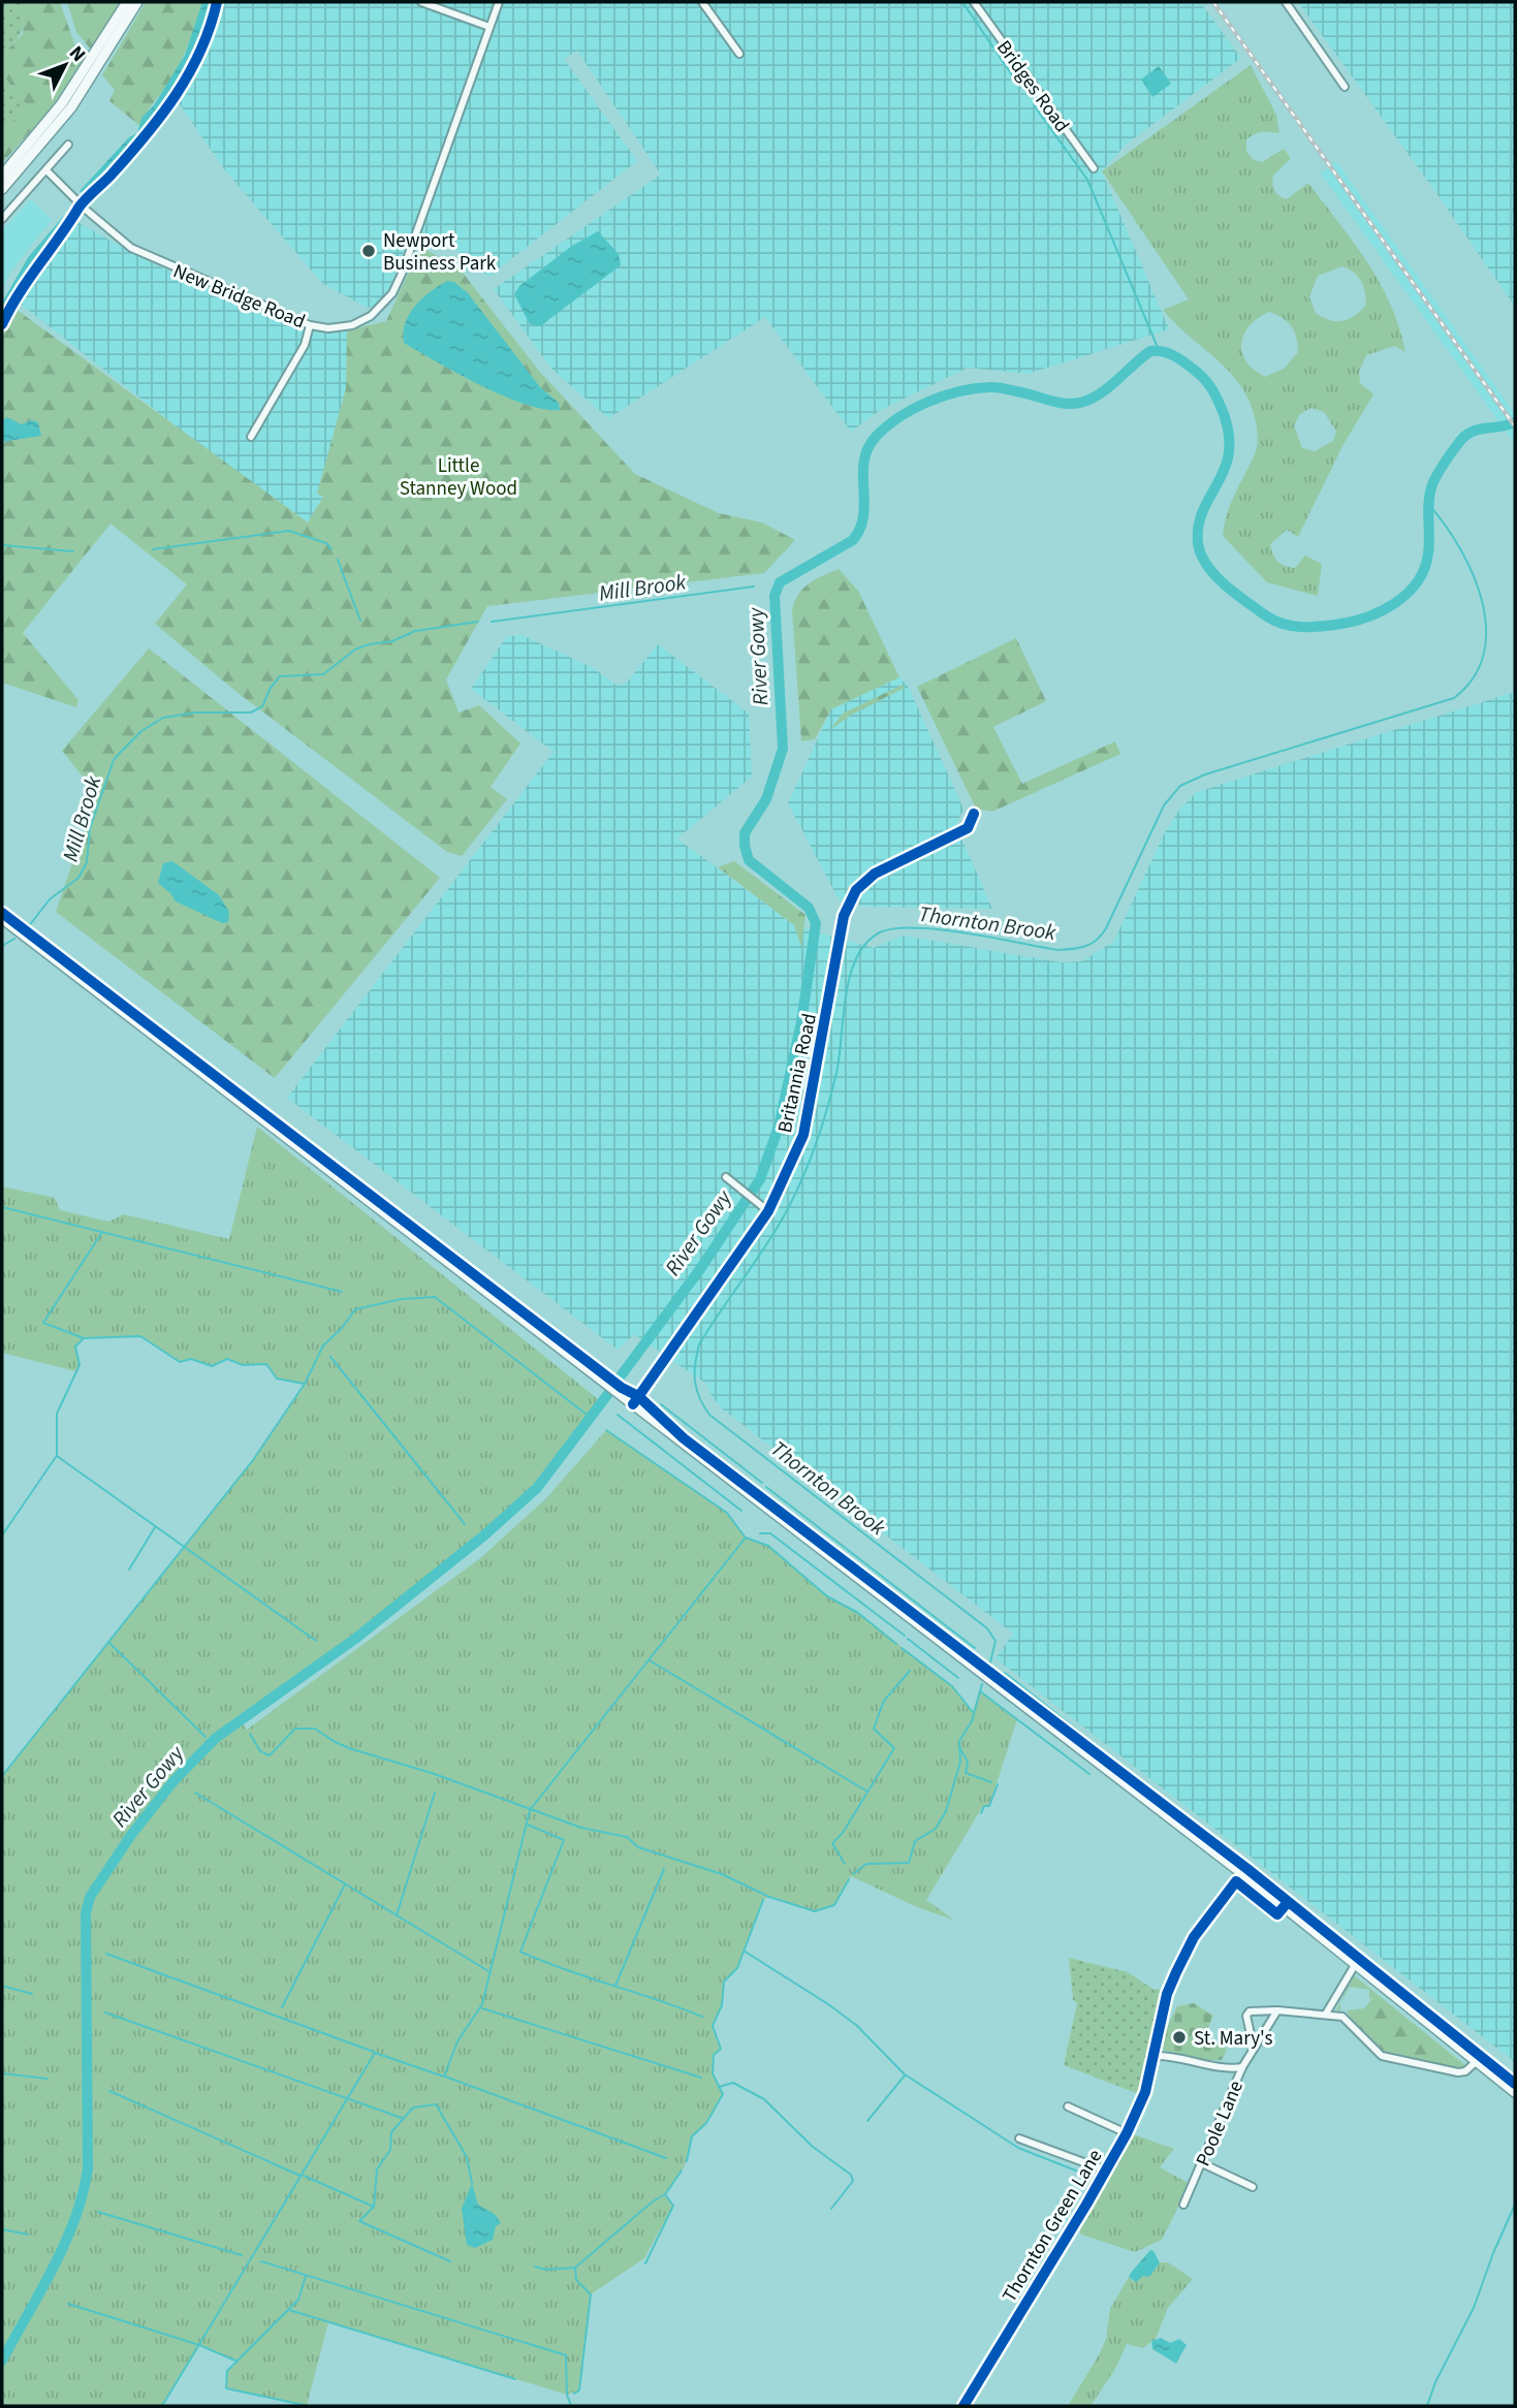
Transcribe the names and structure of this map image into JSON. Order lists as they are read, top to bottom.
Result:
{
  "streets": {
    "street": [
      "Bridges Road",
      "New Bridge Road",
      "Britannia Road",
      "Poole Lane",
      "Thornton Green Lane"
    ]
  },
  "water": ["Mill Brook", "River Gowy", "Thornton Brook"],
  "parks": ["Little Stanney Wood"],
  "places": ["Newport Business Park", "St. Mary's"],
  "north": "top right"
}
